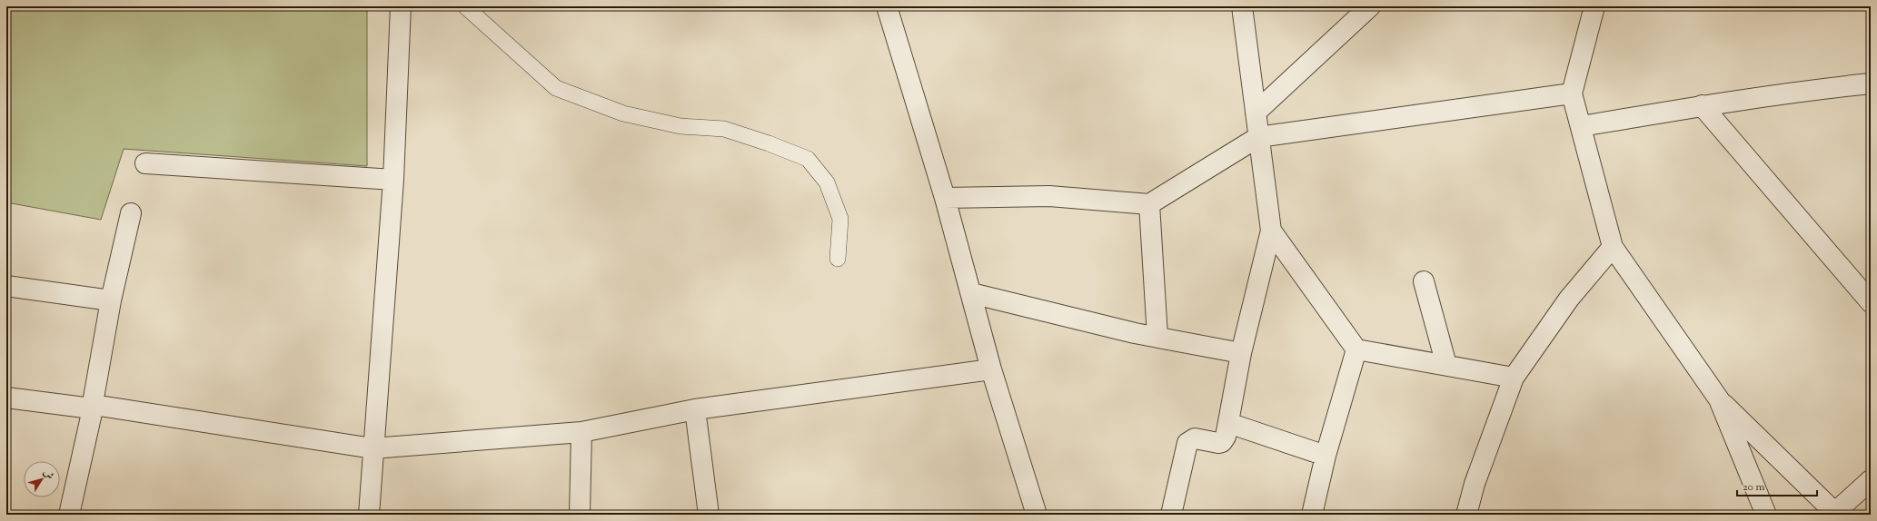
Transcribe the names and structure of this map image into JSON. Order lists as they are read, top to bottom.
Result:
{
  "scale_bar": "20 m",
  "north": "top right"
}
